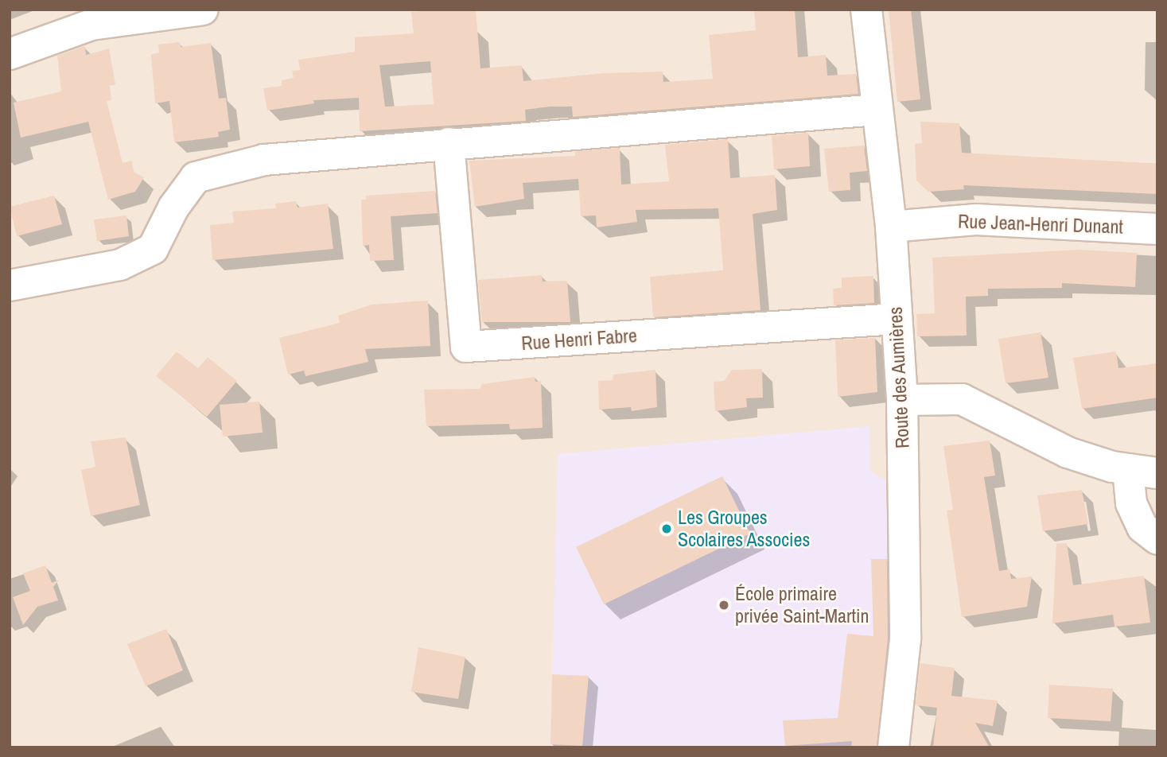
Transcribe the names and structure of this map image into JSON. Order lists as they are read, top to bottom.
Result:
{
  "streets": {
    "street": ["Rue Jean-Henri Dunant", "Rue Henri Fabre", "Route des Aumières"]
  },
  "crossings": [
    ["Rue Jean-Henri Dunant", "Route des Aumières"],
    ["Rue Henri Fabre", "Route des Aumières"]
  ],
  "places": ["Les Groupes Scolaires Associes", "École primaire privée Saint-Martin"]
}
